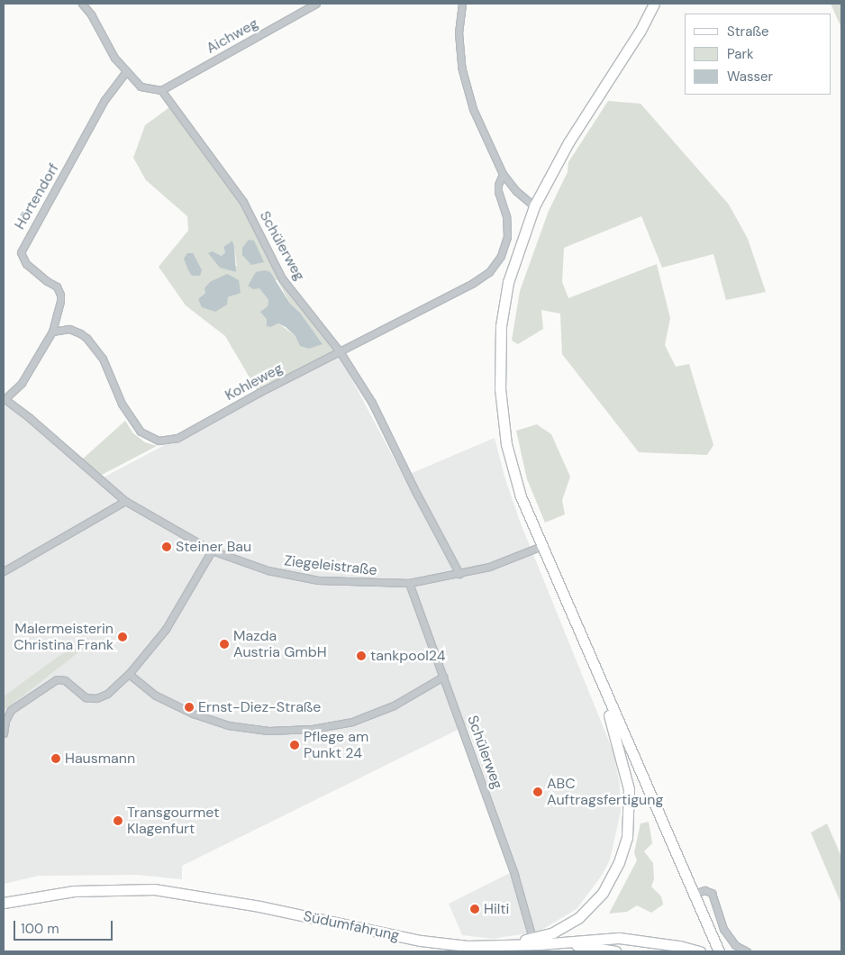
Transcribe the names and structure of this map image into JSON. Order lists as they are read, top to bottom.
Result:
{
  "streets": {
    "main road": ["Südumfahrung"],
    "street": [
      "Aichweg",
      "Hörtendorf",
      "Schülerweg",
      "Kohleweg",
      "Ziegeleistraße"
    ]
  },
  "crossings": [
    ["Aichweg", "Schülerweg"],
    ["Hörtendorf", "Kohleweg"],
    ["Schülerweg", "Kohleweg"],
    ["Schülerweg", "Ziegeleistraße"]
  ],
  "places": [
    "Steiner Bau",
    "Malermeisterin Christina Frank",
    "Mazda Austria GmbH",
    "tankpool24",
    "Ernst-Diez-Straße",
    "Pflege am Punkt 24",
    "Hausmann",
    "ABC Auftragsfertigung",
    "Transgourmet Klagenfurt",
    "Hilti"
  ],
  "legend": ["Straße", "Park", "Wasser"],
  "scale_bar": "100 m"
}
